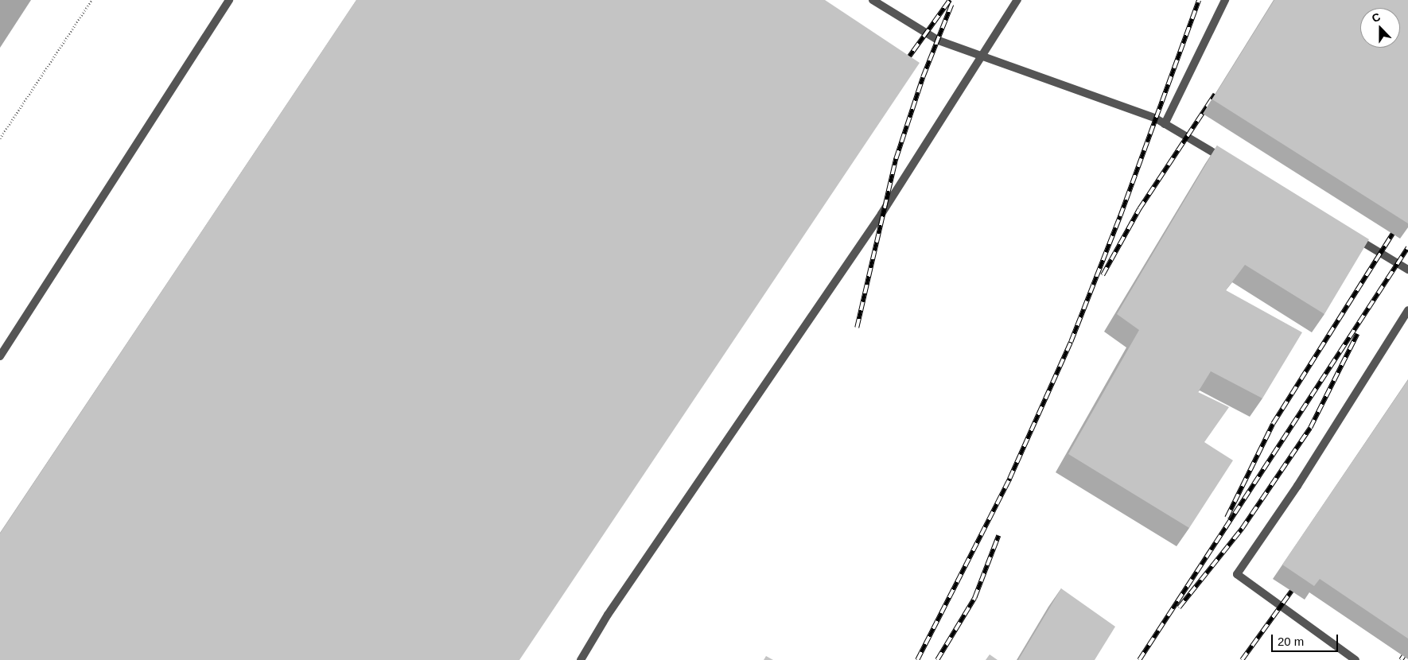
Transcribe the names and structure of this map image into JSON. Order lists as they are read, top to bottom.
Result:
{
  "scale_bar": "20 m",
  "north": "top"
}
